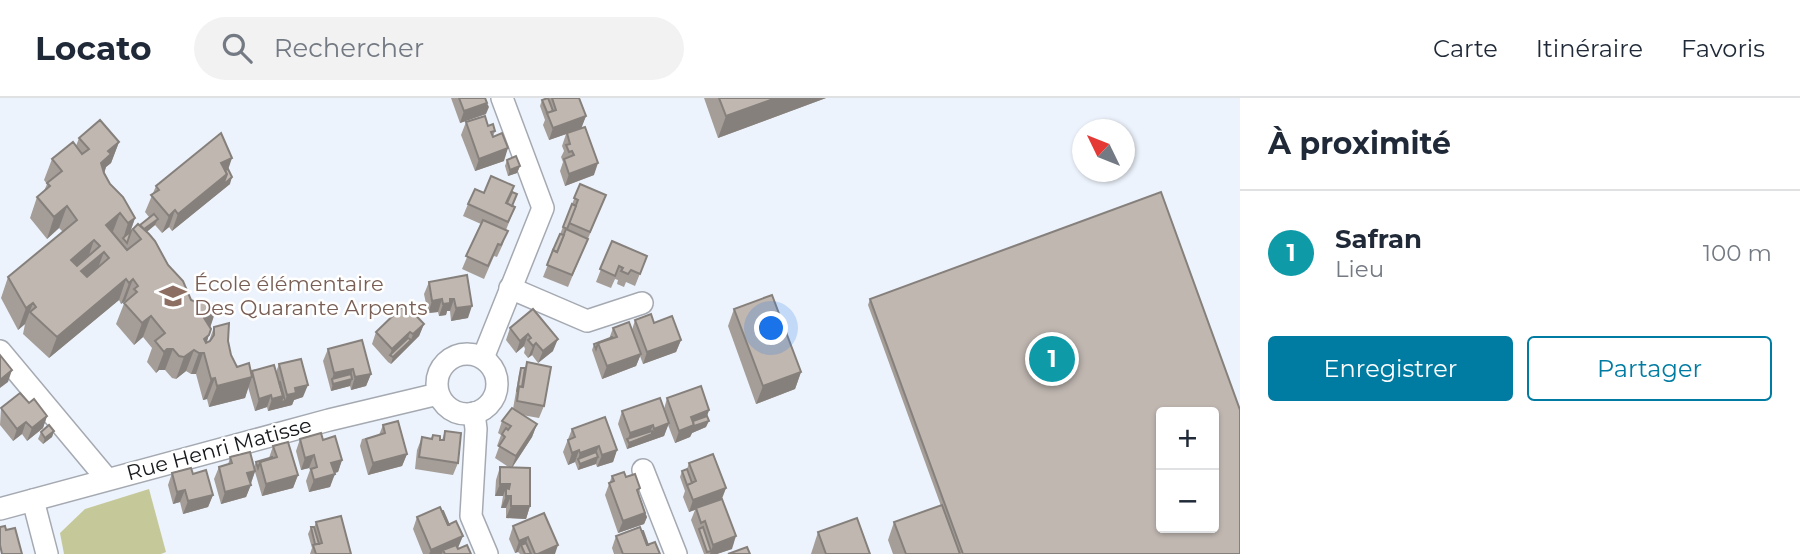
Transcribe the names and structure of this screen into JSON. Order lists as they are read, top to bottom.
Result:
{
  "streets": {
    "street": ["Rue Henri Matisse"]
  },
  "places": {
    "school or university": ["École élémentaire Des Quarante Arpents"]
  },
  "north": "top left",
  "page": {
    "header": "Locato",
    "search": "Rechercher",
    "nav": ["Carte", "Itinéraire", "Favoris"],
    "heading": "À proximité",
    "list": [
      {
        "mark": "1",
        "name": "Safran",
        "note": "Lieu",
        "value": "100 m"
      }
    ],
    "buttons": ["Enregistrer", "Partager"],
    "pins": "1",
    "map_buttons": ["+", "−"]
  }
}
